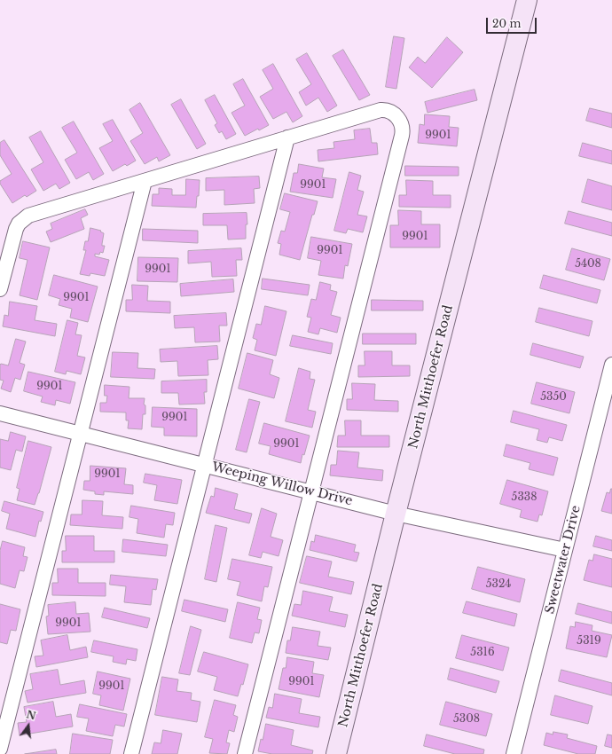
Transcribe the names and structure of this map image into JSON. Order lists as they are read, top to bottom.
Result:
{
  "streets": {
    "main road": ["North Mitthoefer Road"],
    "street": ["Weeping Willow Drive", "Sweetwater Drive"]
  },
  "crossings": [
    ["North Mitthoefer Road", "Weeping Willow Drive"],
    ["Weeping Willow Drive", "Sweetwater Drive"]
  ],
  "house_numbers": [
    "9901",
    "9901",
    "9901",
    "9901",
    "5408",
    "9901",
    "9901",
    "9901",
    "5350",
    "9901",
    "9901",
    "9901",
    "5338",
    "5324",
    "9901",
    "5319",
    "5316",
    "9901",
    "9901",
    "5308"
  ],
  "scale_bar": "20 m",
  "north": "top"
}
